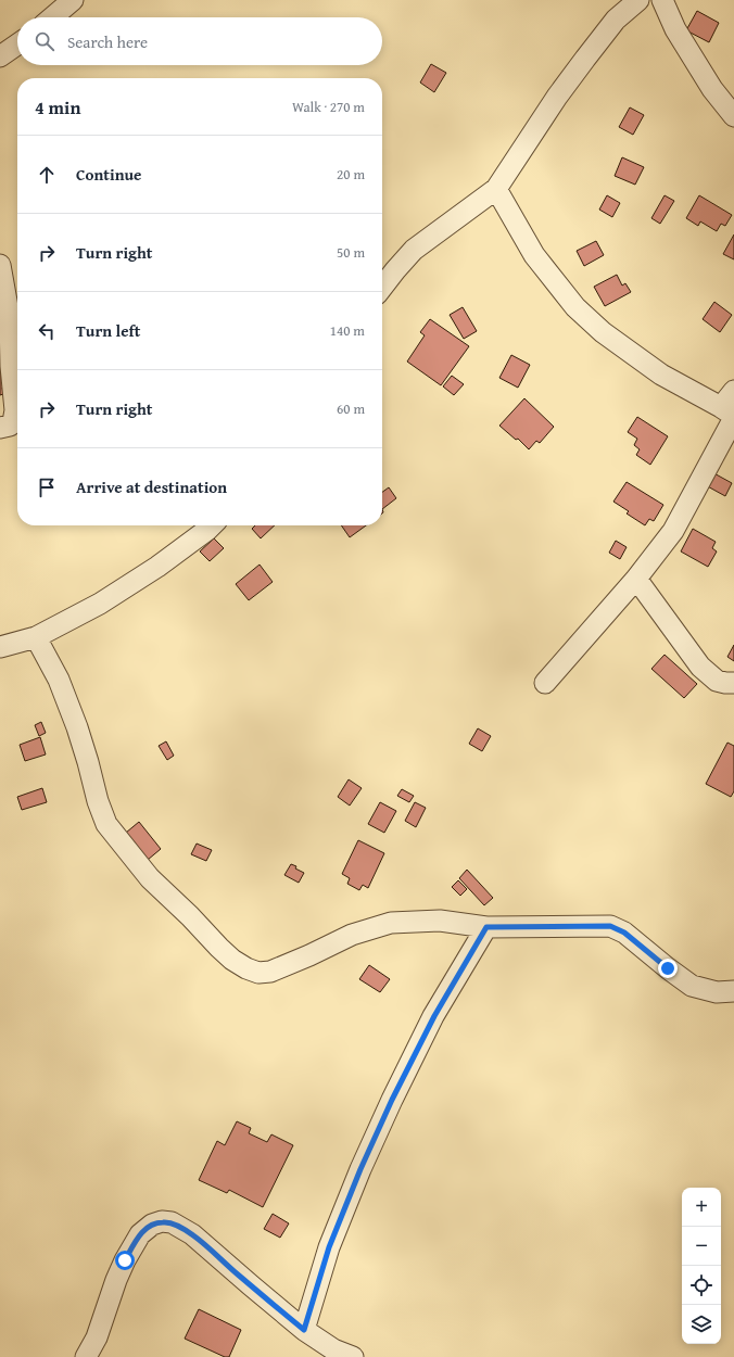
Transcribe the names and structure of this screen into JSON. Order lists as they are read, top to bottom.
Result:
{
  "page": {
    "search": "Search here",
    "heading": ["4 min", "Walk · 270 m"],
    "list": [
      ["Continue", "20 m"],
      ["Turn right", "50 m"],
      ["Turn left", "140 m"],
      ["Turn right", "60 m"],
      "Arrive at destination"
    ],
    "map_buttons": ["+", "−"]
  }
}
